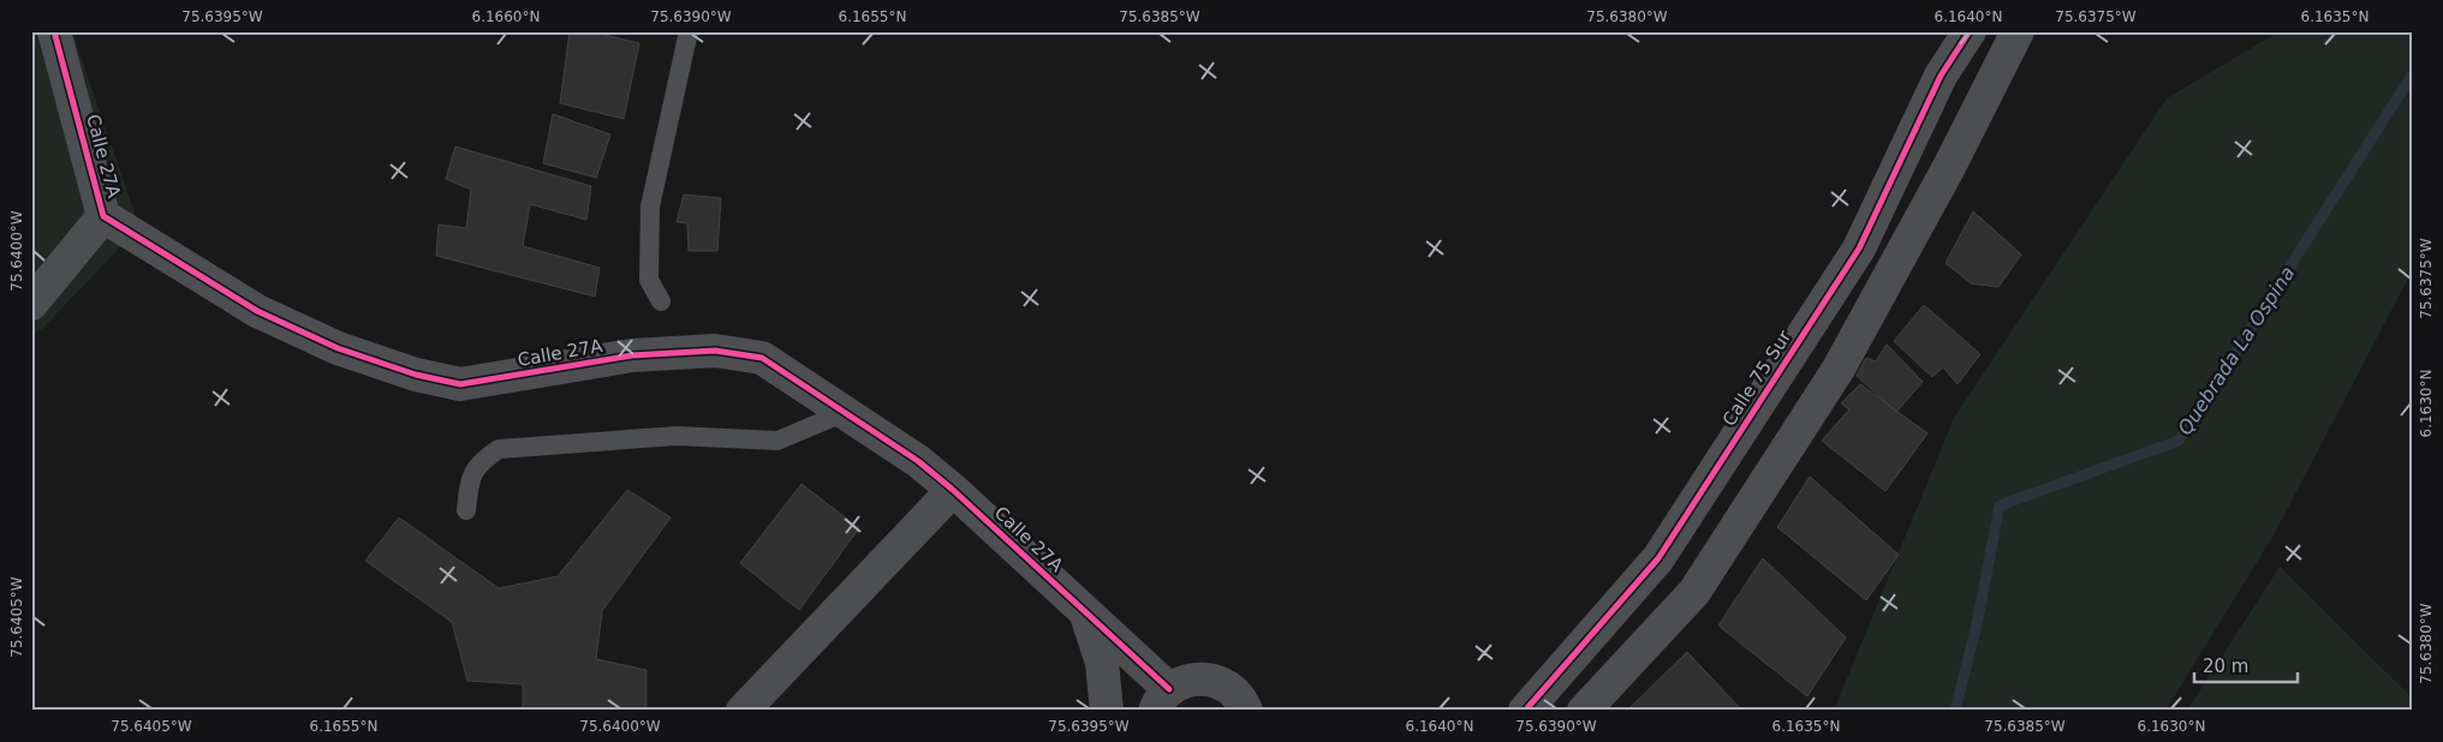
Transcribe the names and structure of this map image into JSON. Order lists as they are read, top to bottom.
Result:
{
  "streets": {
    "street": ["Calle 27A", "Calle 75 Sur"]
  },
  "water": ["Quebrada La Ospina"],
  "scale_bar": "20 m",
  "coordinates": [
    "75.6395°W",
    "6.1660°N",
    "75.6390°W",
    "6.1655°N",
    "75.6385°W",
    "75.6380°W",
    "6.1640°N",
    "75.6375°W",
    "6.1635°N",
    "75.6400°W",
    "6.1630°N",
    "75.6405°W"
  ]
}
